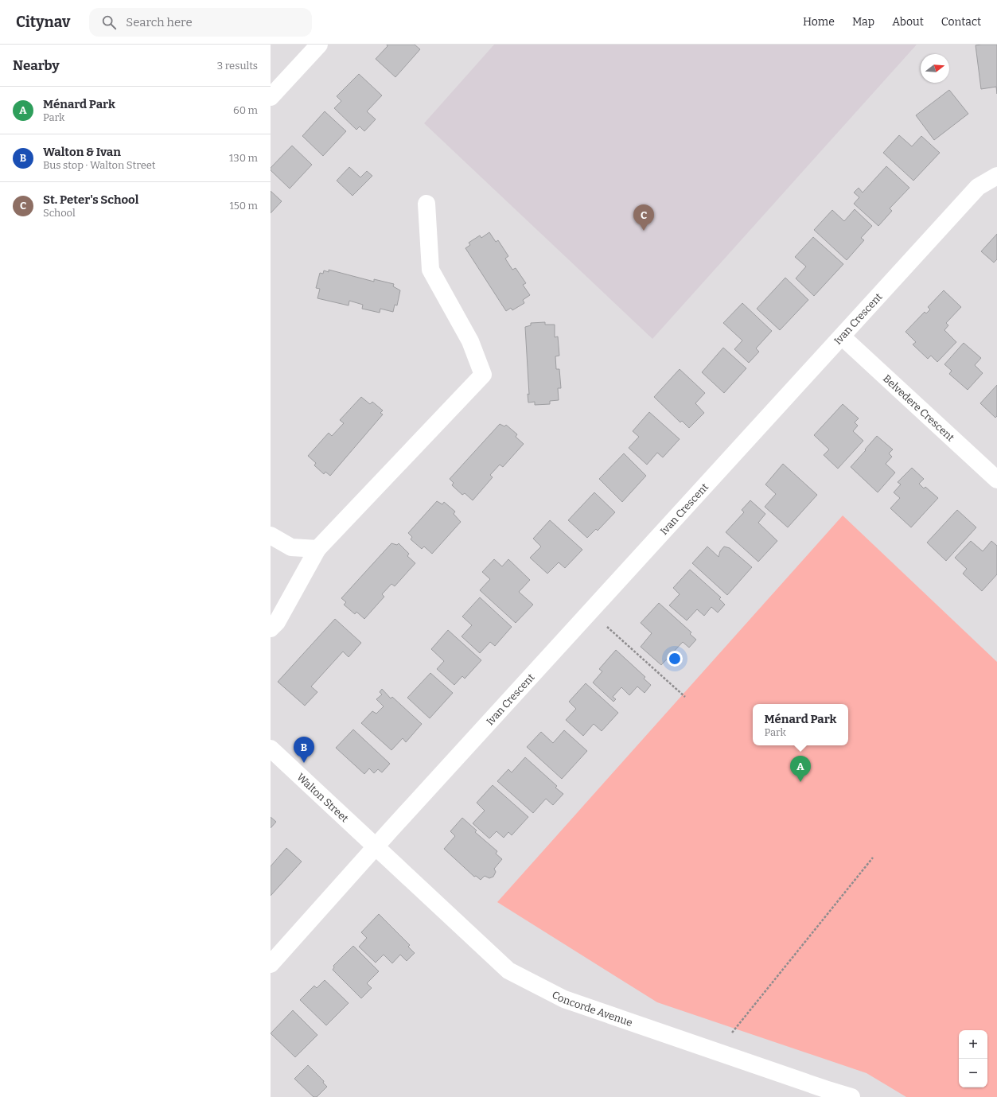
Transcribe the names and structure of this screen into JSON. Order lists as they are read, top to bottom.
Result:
{
  "streets": {
    "street": [
      "Ivan Crescent",
      "Belvedere Crescent",
      "Walton Street",
      "Concorde Avenue"
    ]
  },
  "crossings": [
    ["Ivan Crescent", "Belvedere Crescent"],
    ["Ivan Crescent", "Walton Street"],
    ["Ivan Crescent", "Concorde Avenue"],
    ["Walton Street", "Concorde Avenue"]
  ],
  "north": "right",
  "page": {
    "header": "Citynav",
    "search": "Search here",
    "nav": [
      "Home",
      "Map",
      "About",
      "Contact"
    ],
    "heading": ["Nearby", "3 results"],
    "list": [
      {
        "mark": "A",
        "name": "Ménard Park",
        "note": "Park",
        "value": "60 m"
      },
      {
        "mark": "B",
        "name": "Walton & Ivan",
        "note": "Bus stop · Walton Street",
        "value": "130 m"
      },
      {
        "mark": "C",
        "name": "St. Peter's School",
        "note": "School",
        "value": "150 m"
      }
    ],
    "pins": ["C", "B", "A"],
    "popup": ["Ménard Park", "Park"],
    "map_buttons": ["+", "−"]
  }
}
